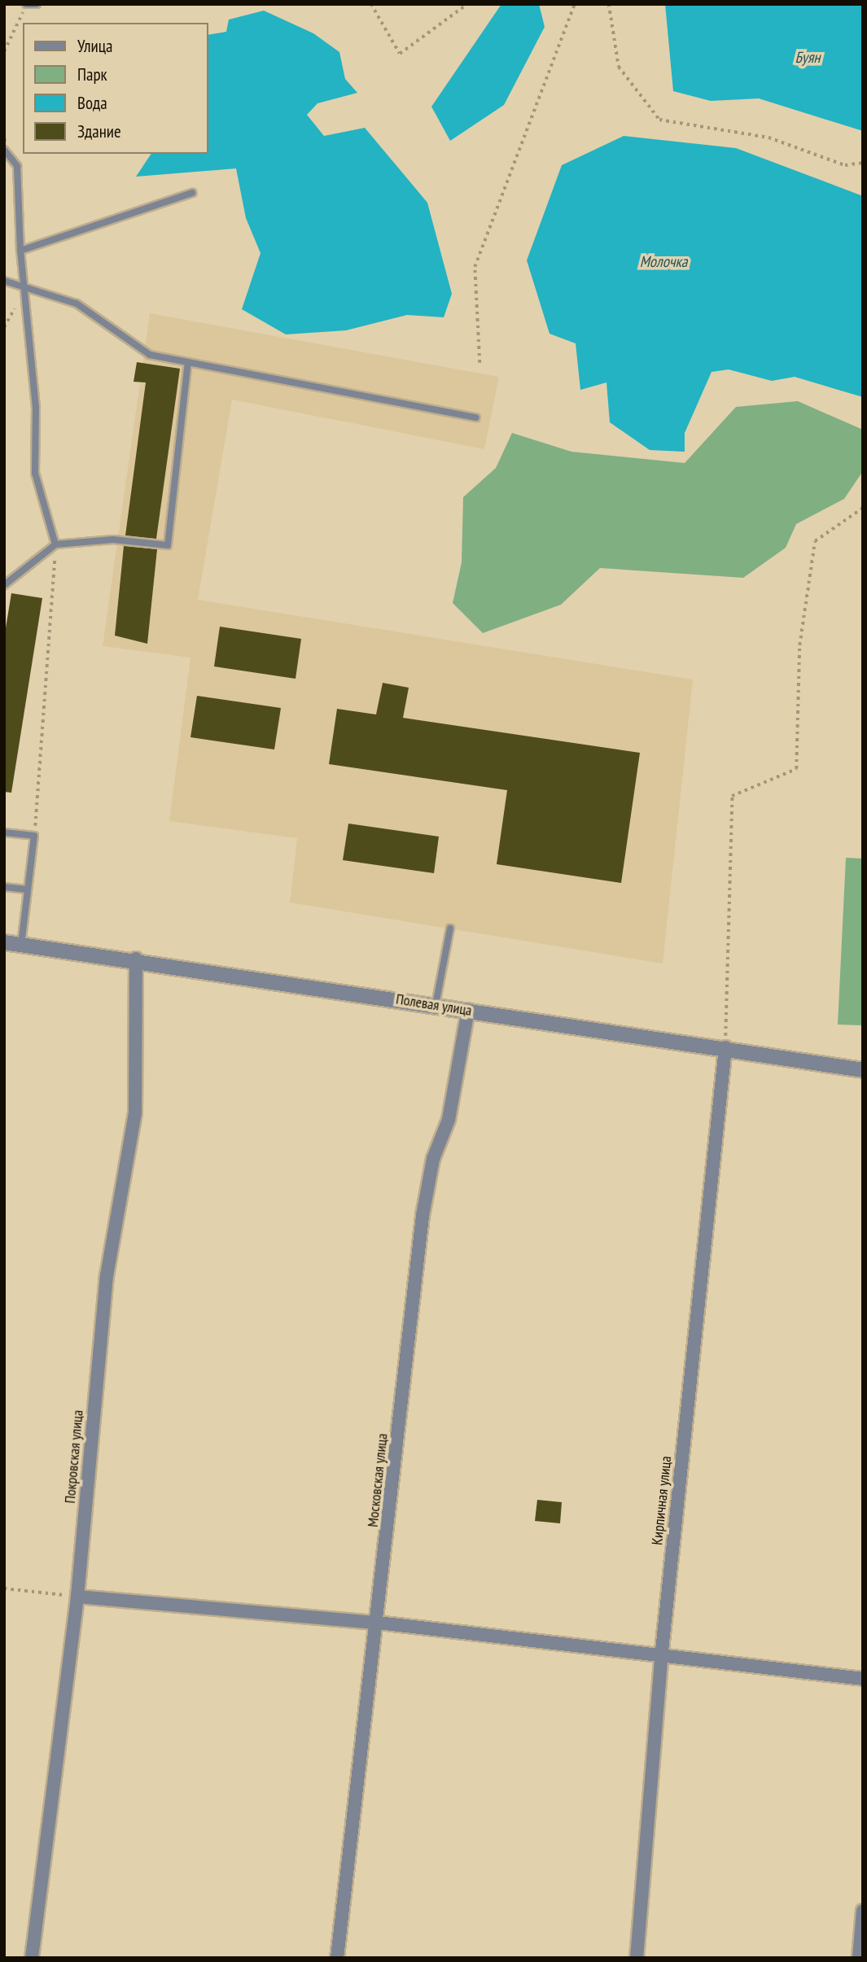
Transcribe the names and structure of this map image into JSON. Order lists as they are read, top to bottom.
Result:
{
  "streets": {
    "street": [
      "Полевая улица",
      "Покровская улица",
      "Московская улица",
      "Кирпичная улица"
    ]
  },
  "crossings": [
    ["Полевая улица", "Покровская улица"],
    ["Полевая улица", "Московская улица"],
    ["Полевая улица", "Кирпичная улица"]
  ],
  "water": ["Буян", "Молочка"],
  "legend": [
    "Улица",
    "Парк",
    "Вода",
    "Здание"
  ]
}
